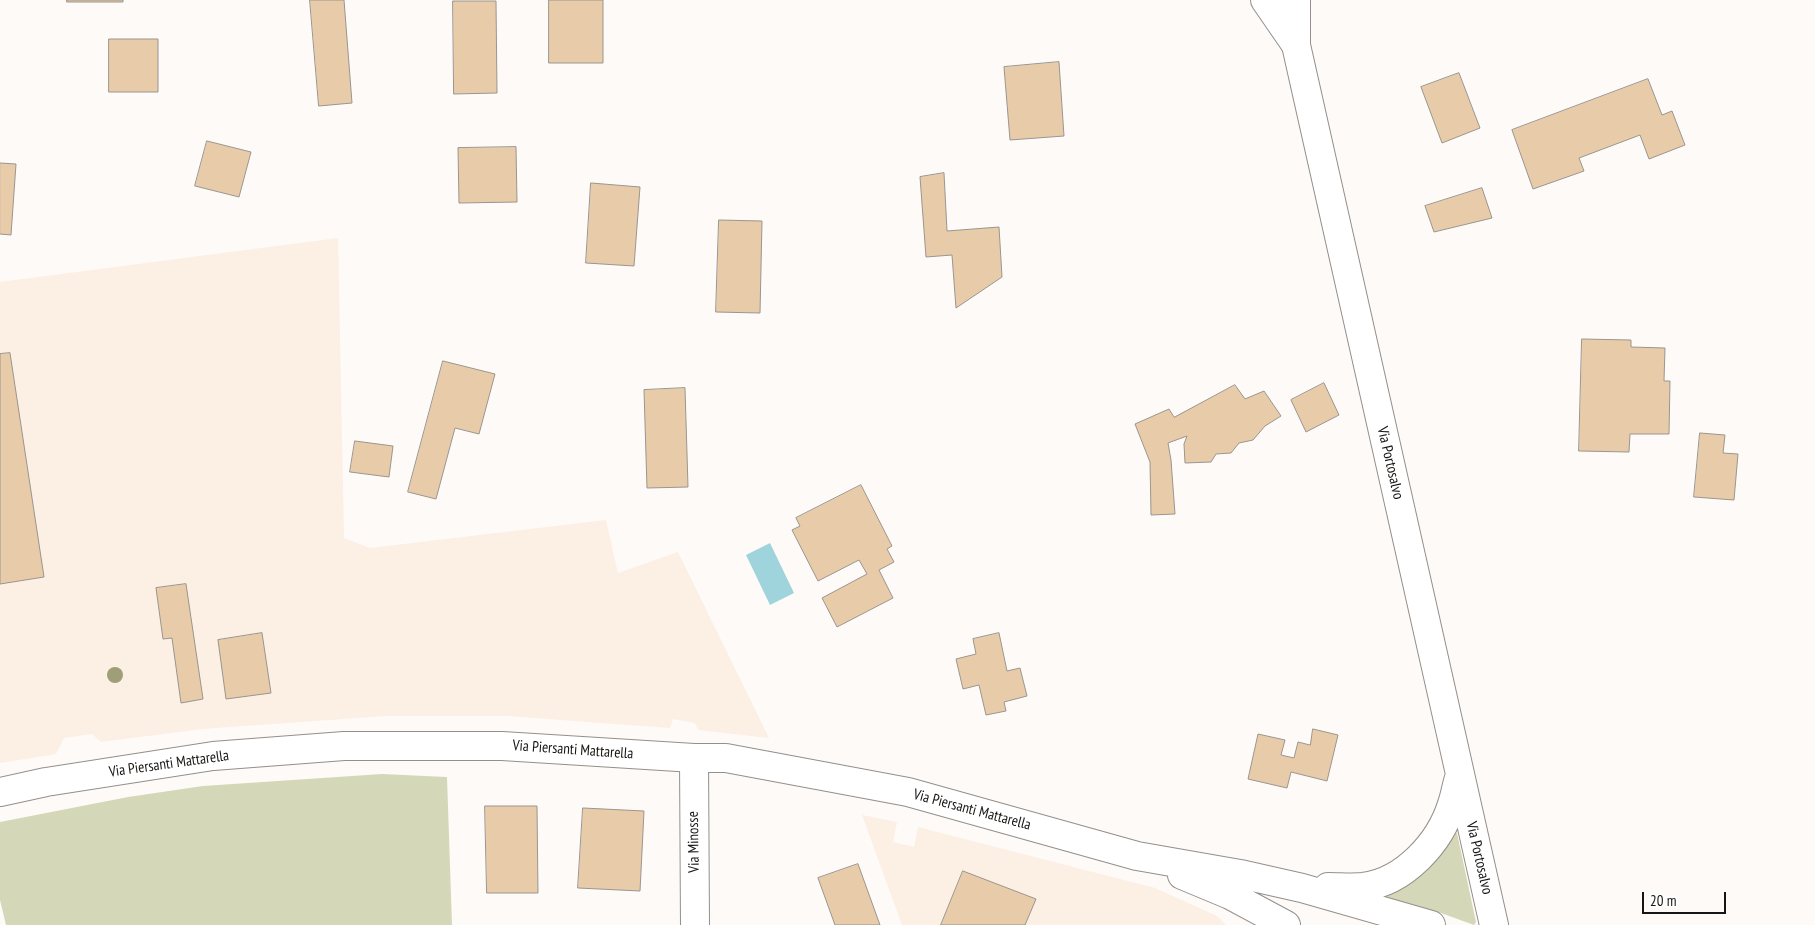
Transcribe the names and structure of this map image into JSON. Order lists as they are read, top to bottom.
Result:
{
  "streets": {
    "street": ["Via Portosalvo", "Via Piersanti Mattarella", "Via Minosse"]
  },
  "crossings": [
    ["Via Piersanti Mattarella", "Via Minosse"]
  ],
  "scale_bar": "20 m"
}
